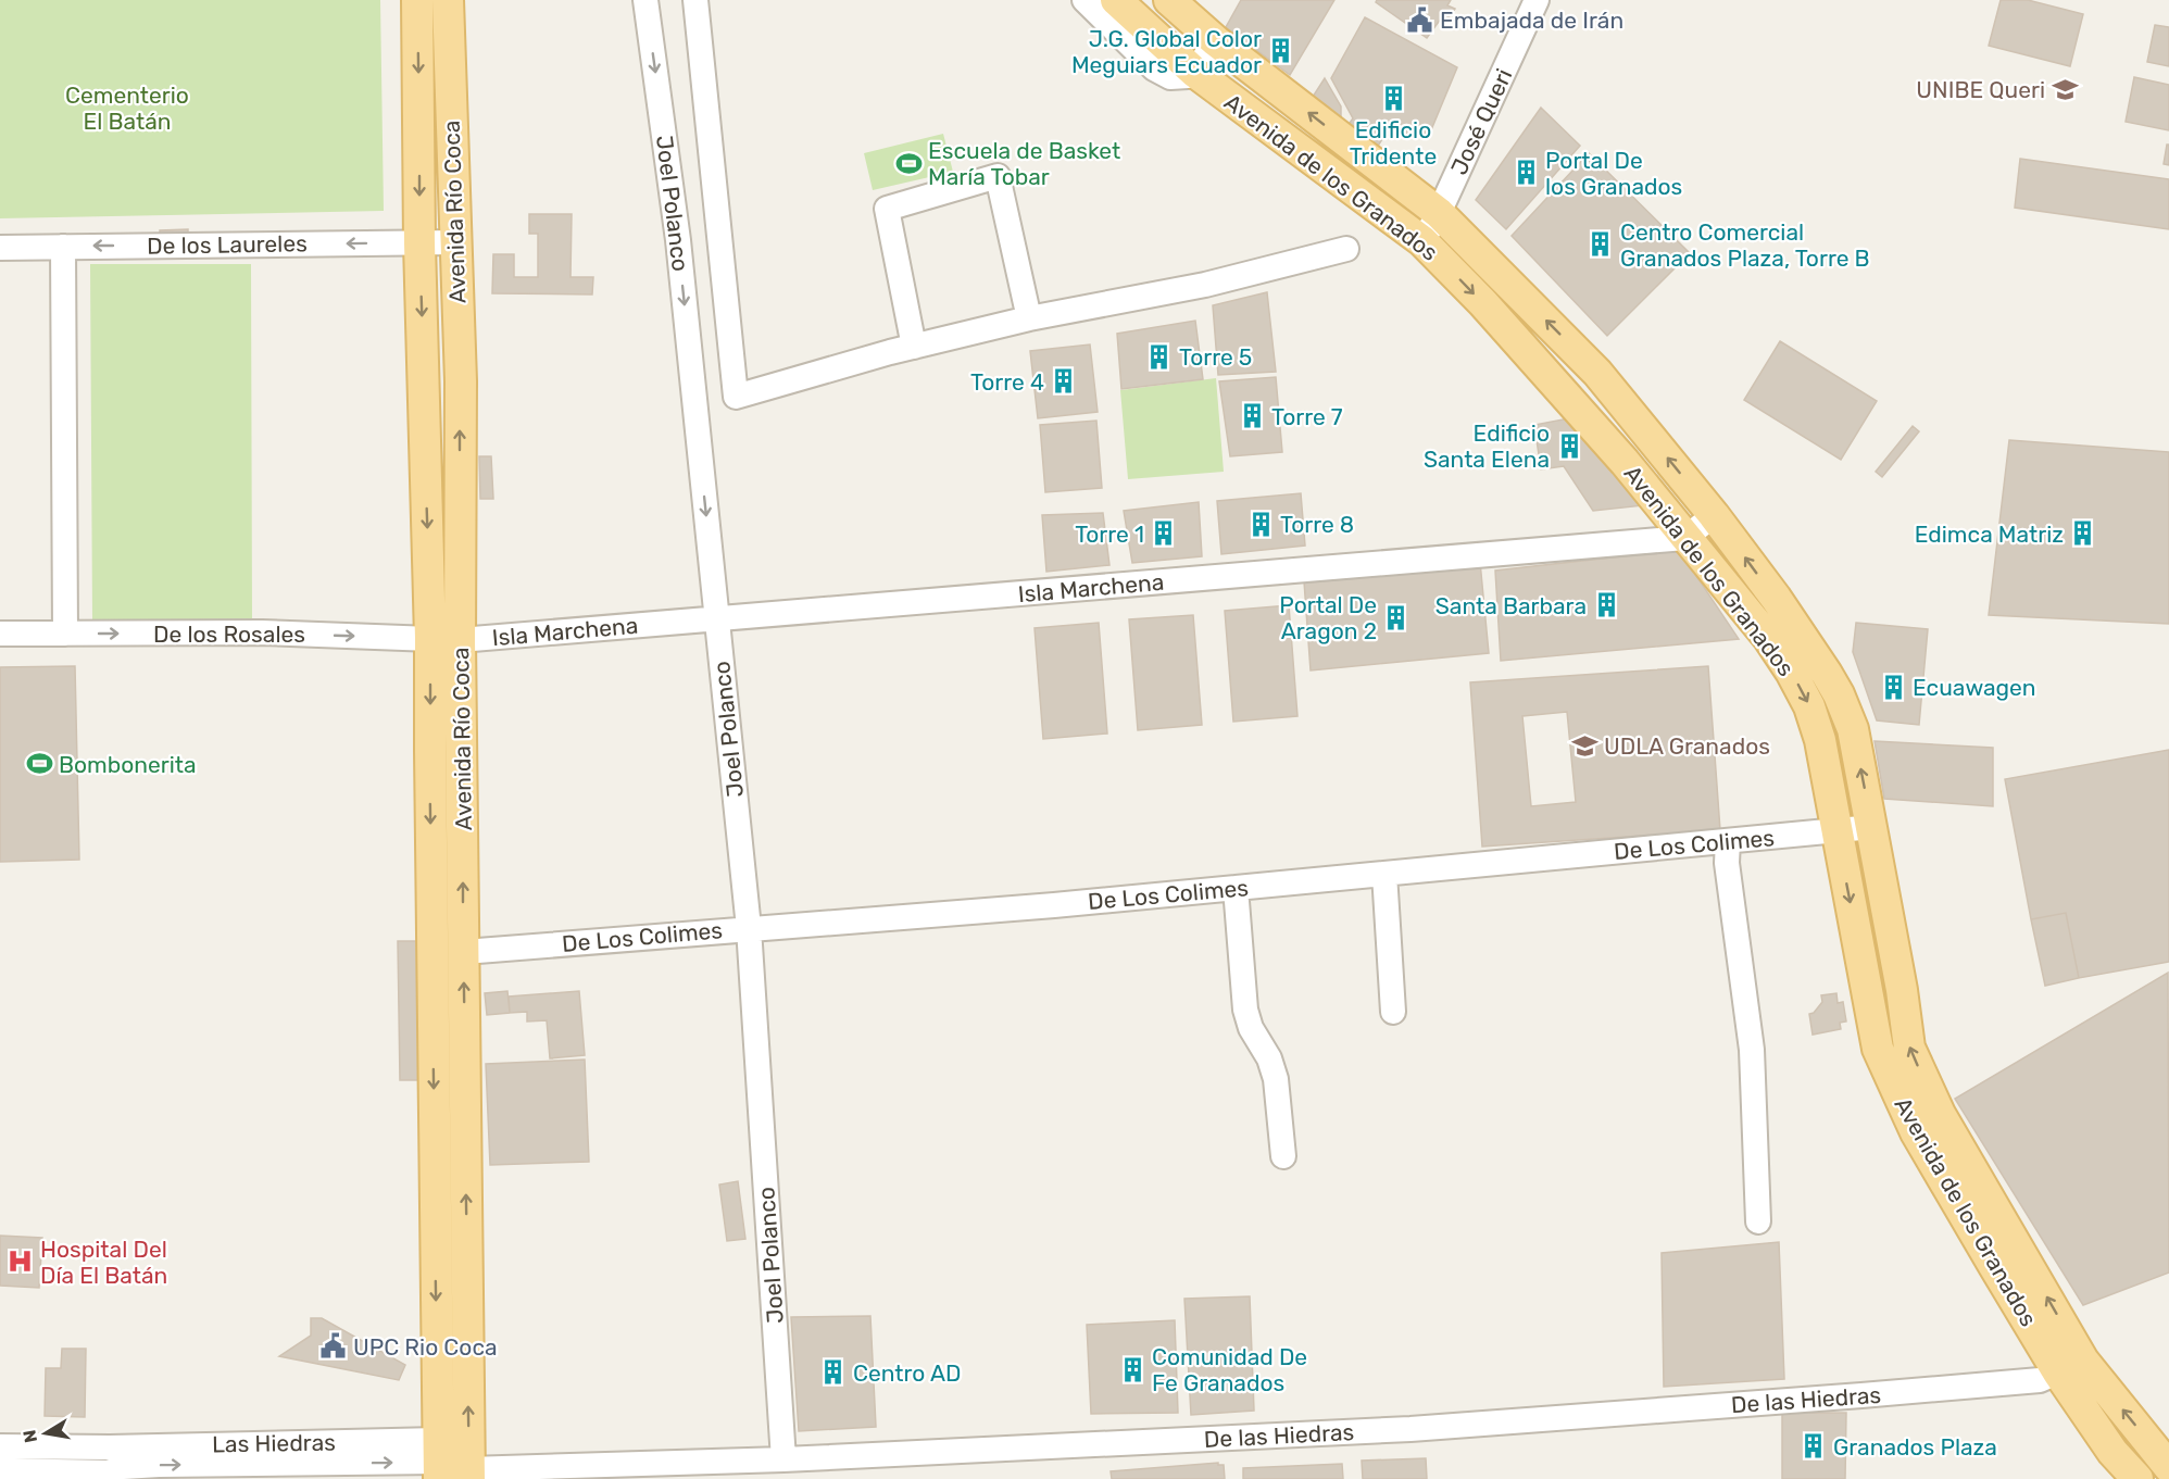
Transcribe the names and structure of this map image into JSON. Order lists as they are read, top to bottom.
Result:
{
  "streets": {
    "main road": ["Avenida de los Granados", "Avenida Río Coca"],
    "street": [
      "José Queri",
      "Joel Polanco",
      "De los Laureles",
      "Isla Marchena",
      "De los Rosales",
      "De Los Colimes",
      "De las Hiedras",
      "Las Hiedras"
    ]
  },
  "crossings": [
    ["José Queri", "Avenida de los Granados"],
    ["Avenida de los Granados", "Isla Marchena"],
    ["Avenida de los Granados", "De Los Colimes"],
    ["Avenida de los Granados", "De las Hiedras"],
    ["Joel Polanco", "Isla Marchena"],
    ["Joel Polanco", "De Los Colimes"],
    ["Joel Polanco", "De las Hiedras"],
    ["Avenida Río Coca", "De los Laureles"],
    ["Avenida Río Coca", "Isla Marchena"],
    ["Avenida Río Coca", "De los Rosales"],
    ["Avenida Río Coca", "De Los Colimes"],
    ["Avenida Río Coca", "De las Hiedras"],
    ["Avenida Río Coca", "Las Hiedras"],
    ["Isla Marchena", "De los Rosales"]
  ],
  "one_way": ["Joel Polanco", "De los Laureles", "De los Rosales"],
  "parks": ["Cementerio El Batán"],
  "places": {
    "public building": ["Embajada de Irán", "UPC Rio Coca"],
    "building": [
      "J.G. Global Color Meguiars Ecuador",
      "Edificio Tridente",
      "Portal De los Granados",
      "Centro Comercial Granados Plaza, Torre B",
      "Torre 5",
      "Torre 4",
      "Torre 7",
      "Edificio Santa Elena",
      "Torre 8",
      "Torre 1",
      "Edimca Matriz",
      "Santa Barbara",
      "Portal De Aragon 2",
      "Ecuawagen",
      "Comunidad De Fe Granados",
      "Centro AD",
      "Granados Plaza"
    ],
    "school or university": ["UNIBE Queri", "UDLA Granados"],
    "sports": ["Escuela de Basket María Tobar", "Bombonerita"],
    "hospital": ["Hospital Del Día El Batán"]
  },
  "north": "left"
}
